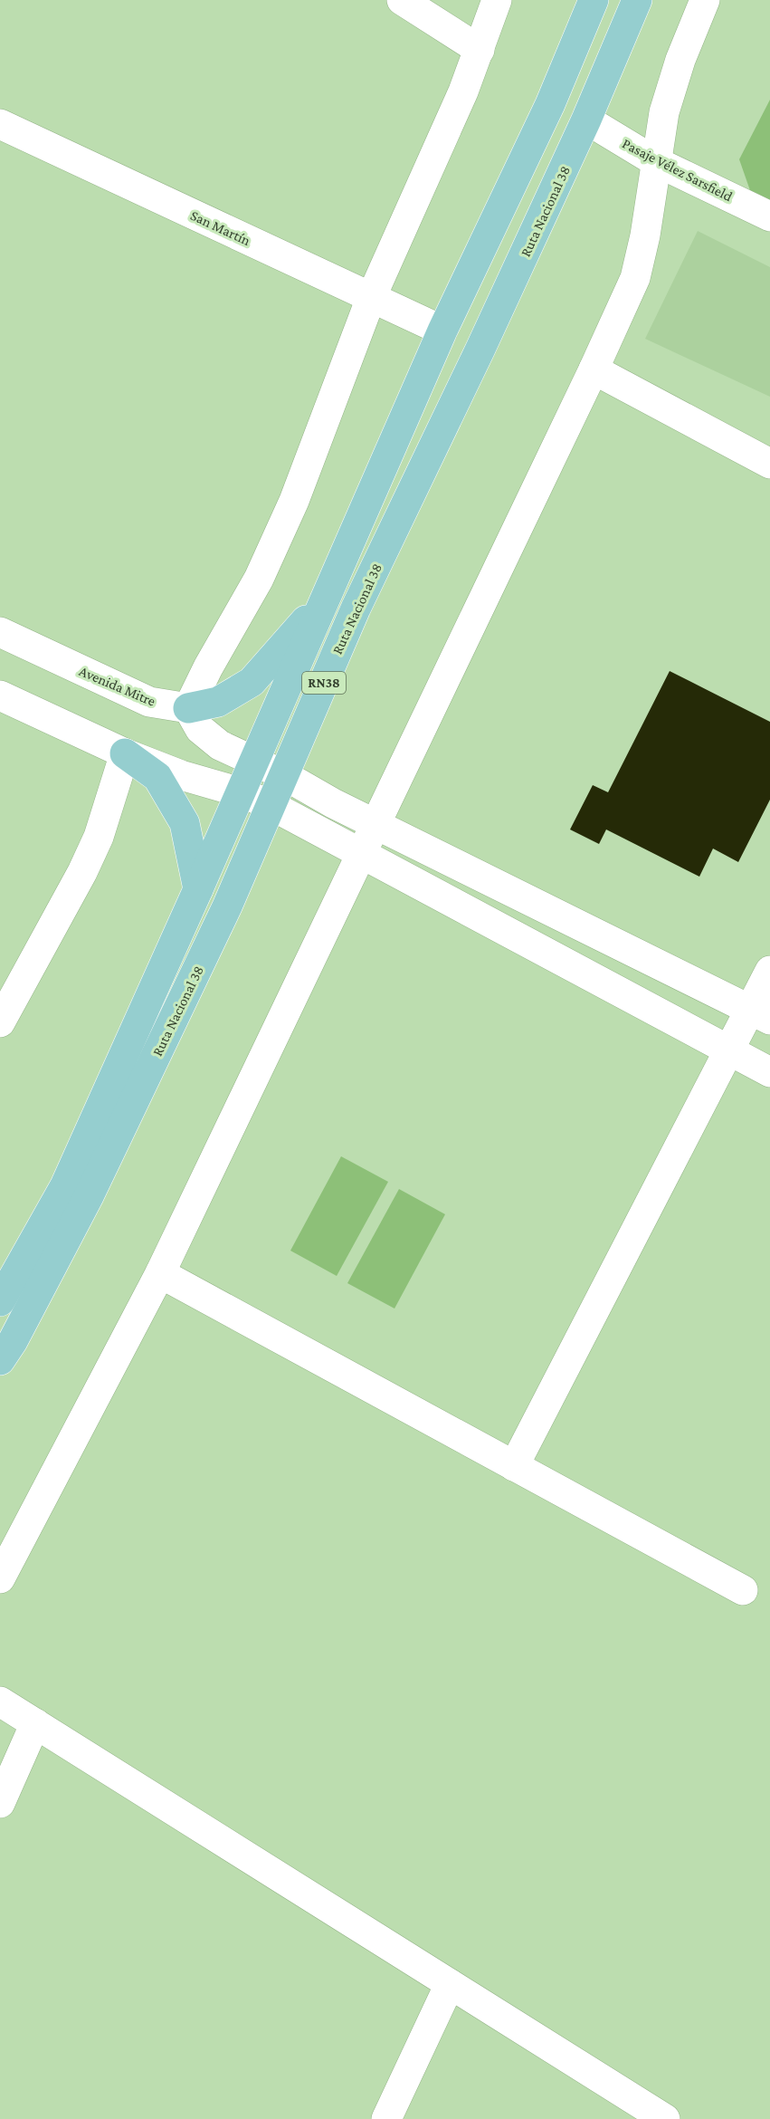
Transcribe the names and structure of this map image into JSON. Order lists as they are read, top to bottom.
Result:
{
  "streets": {
    "main road": ["Ruta Nacional 38", "RN38"],
    "street": ["Pasaje Vélez Sarsfield", "San Martín", "Avenida Mitre"]
  },
  "crossings": [
    ["Pasaje Vélez Sarsfield", "Ruta Nacional 38"],
    ["Ruta Nacional 38", "San Martín"]
  ]
}
